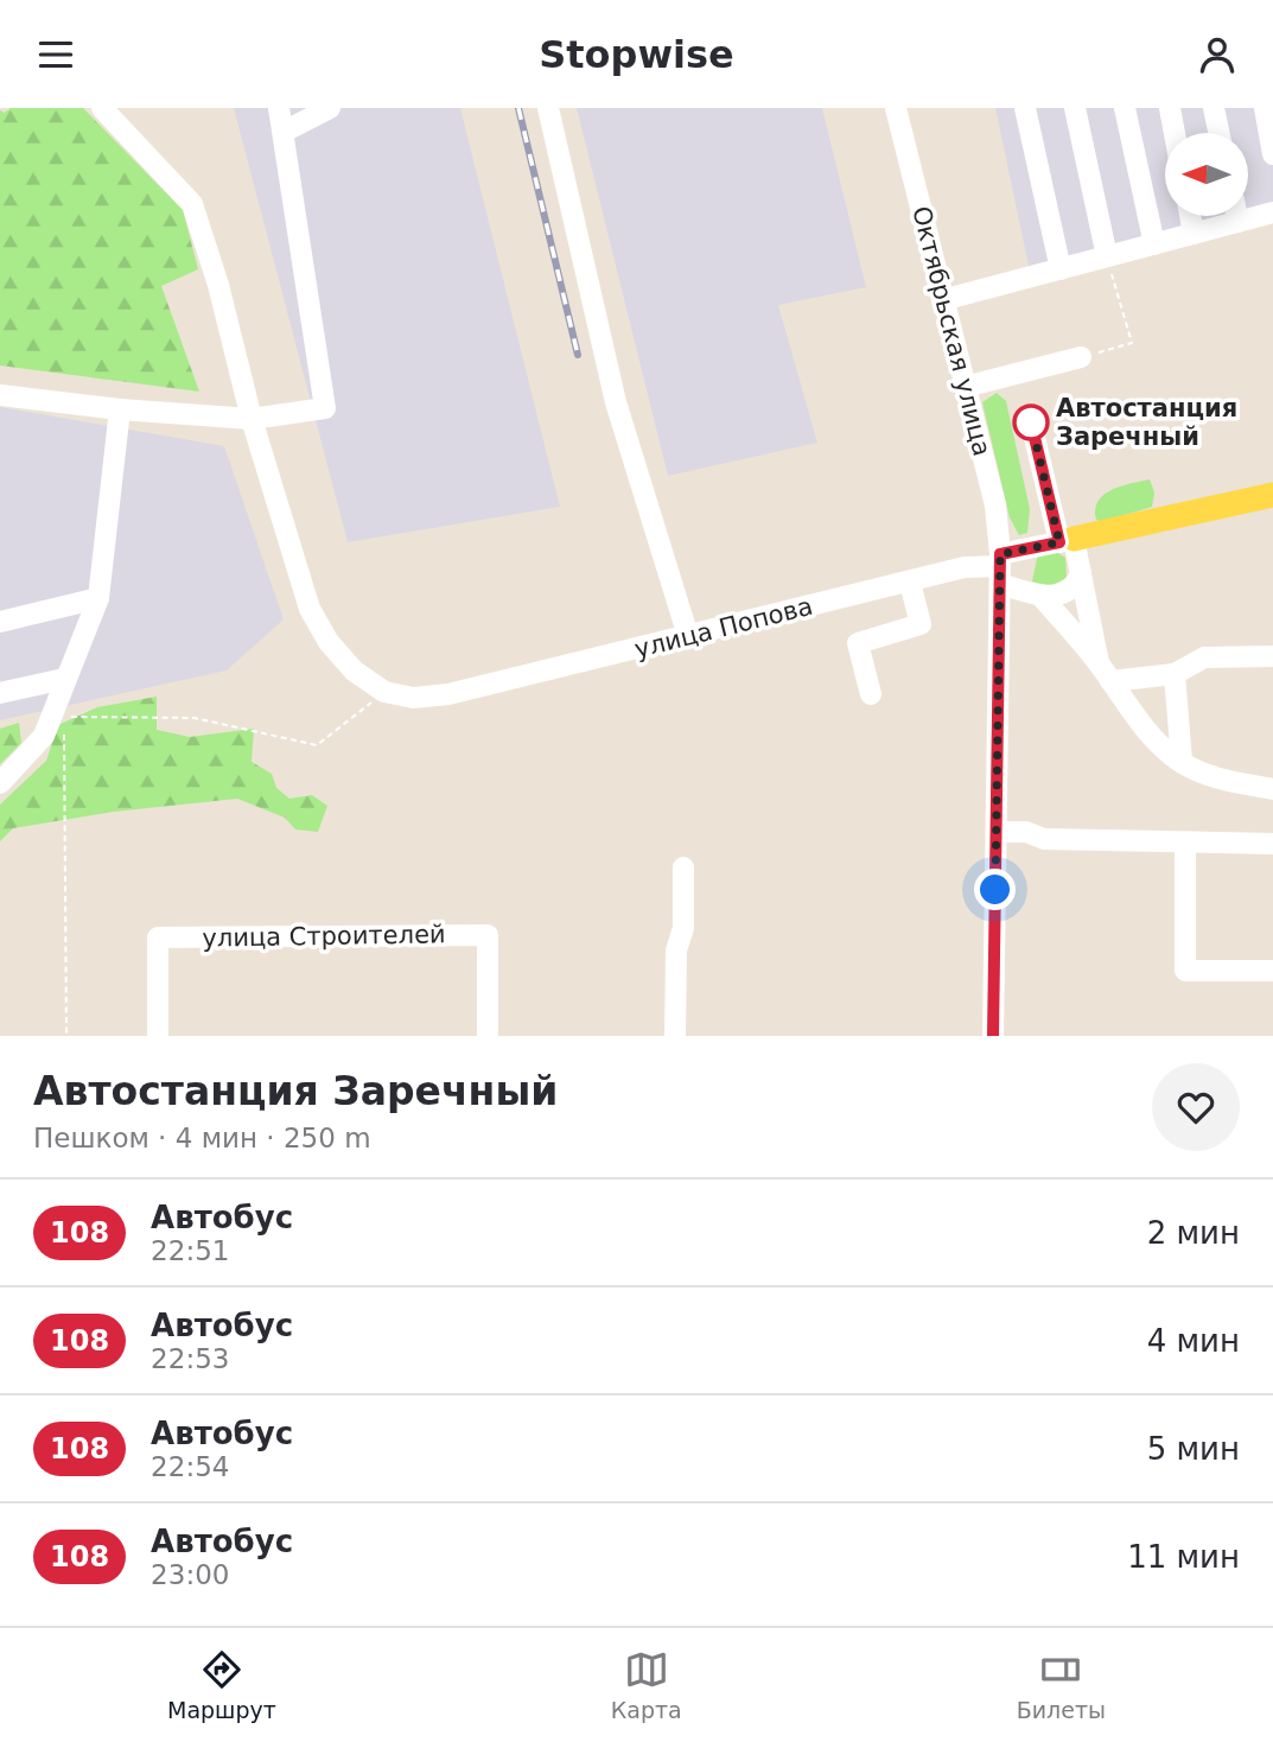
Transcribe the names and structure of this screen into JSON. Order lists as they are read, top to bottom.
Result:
{
  "streets": {
    "street": ["Октябрьская улица", "улица Попова", "улица Строителей"]
  },
  "crossings": [
    ["Октябрьская улица", "улица Попова"]
  ],
  "places": ["Автостанция Заречный"],
  "lines": ["bus line 108"],
  "north": "left",
  "page": {
    "header": "Stopwise",
    "heading": ["Автостанция Заречный", "Пешком · 4 мин · 250 m"],
    "list": [
      {
        "mark": "108",
        "name": "Автобус",
        "note": "22:51",
        "value": "2 мин"
      },
      {
        "mark": "108",
        "name": "Автобус",
        "note": "22:53",
        "value": "4 мин"
      },
      {
        "mark": "108",
        "name": "Автобус",
        "note": "22:54",
        "value": "5 мин"
      },
      {
        "mark": "108",
        "name": "Автобус",
        "note": "23:00",
        "value": "11 мин"
      }
    ],
    "tabs": ["Маршрут", "Карта", "Билеты"]
  }
}
